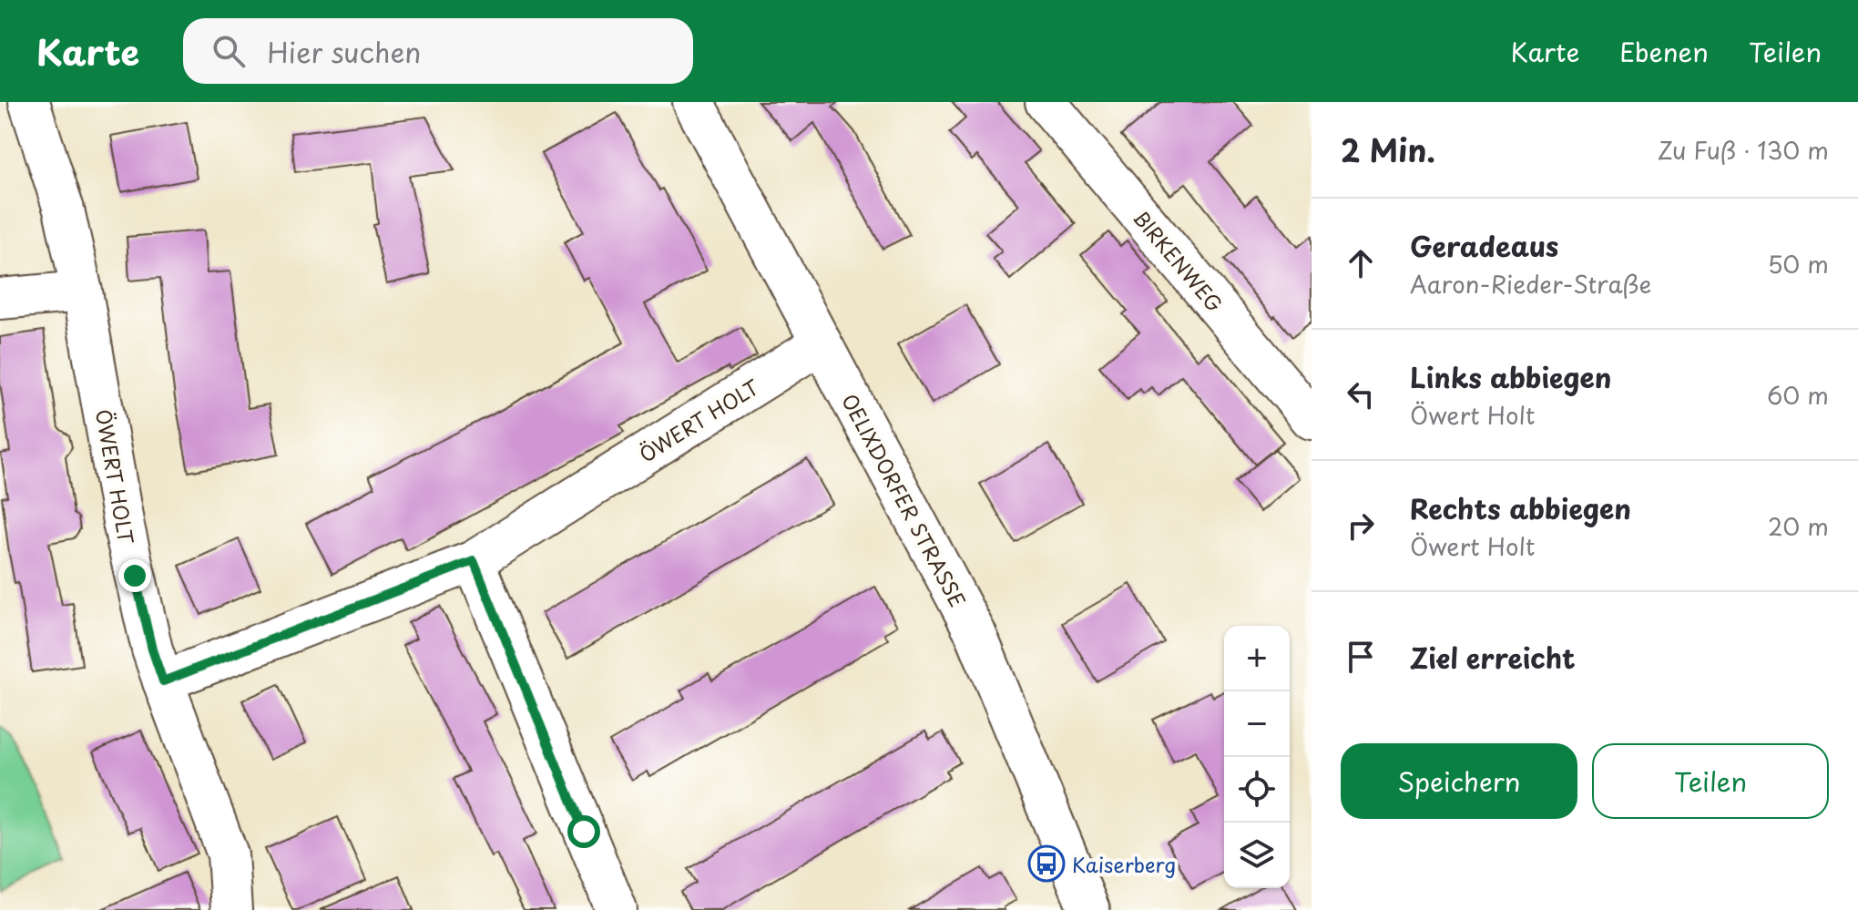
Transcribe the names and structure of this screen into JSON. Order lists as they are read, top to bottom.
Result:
{
  "streets": {
    "street": ["BIRKENWEG", "ÖWERT HOLT", "OELIXDORFER STRASSE"]
  },
  "crossings": [
    ["ÖWERT HOLT", "OELIXDORFER STRASSE"]
  ],
  "places": {
    "bus stop": ["Kaiserberg"]
  },
  "page": {
    "header": "Karte",
    "search": "Hier suchen",
    "nav": ["Karte", "Ebenen", "Teilen"],
    "heading": ["2 Min.", "Zu Fuß · 130 m"],
    "list": [
      ["Geradeaus", "Aaron-Rieder-Straße", "50 m"],
      ["Links abbiegen", "Öwert Holt", "60 m"],
      ["Rechts abbiegen", "Öwert Holt", "20 m"],
      "Ziel erreicht"
    ],
    "map_buttons": ["+", "−"],
    "buttons": ["Speichern", "Teilen"]
  }
}
